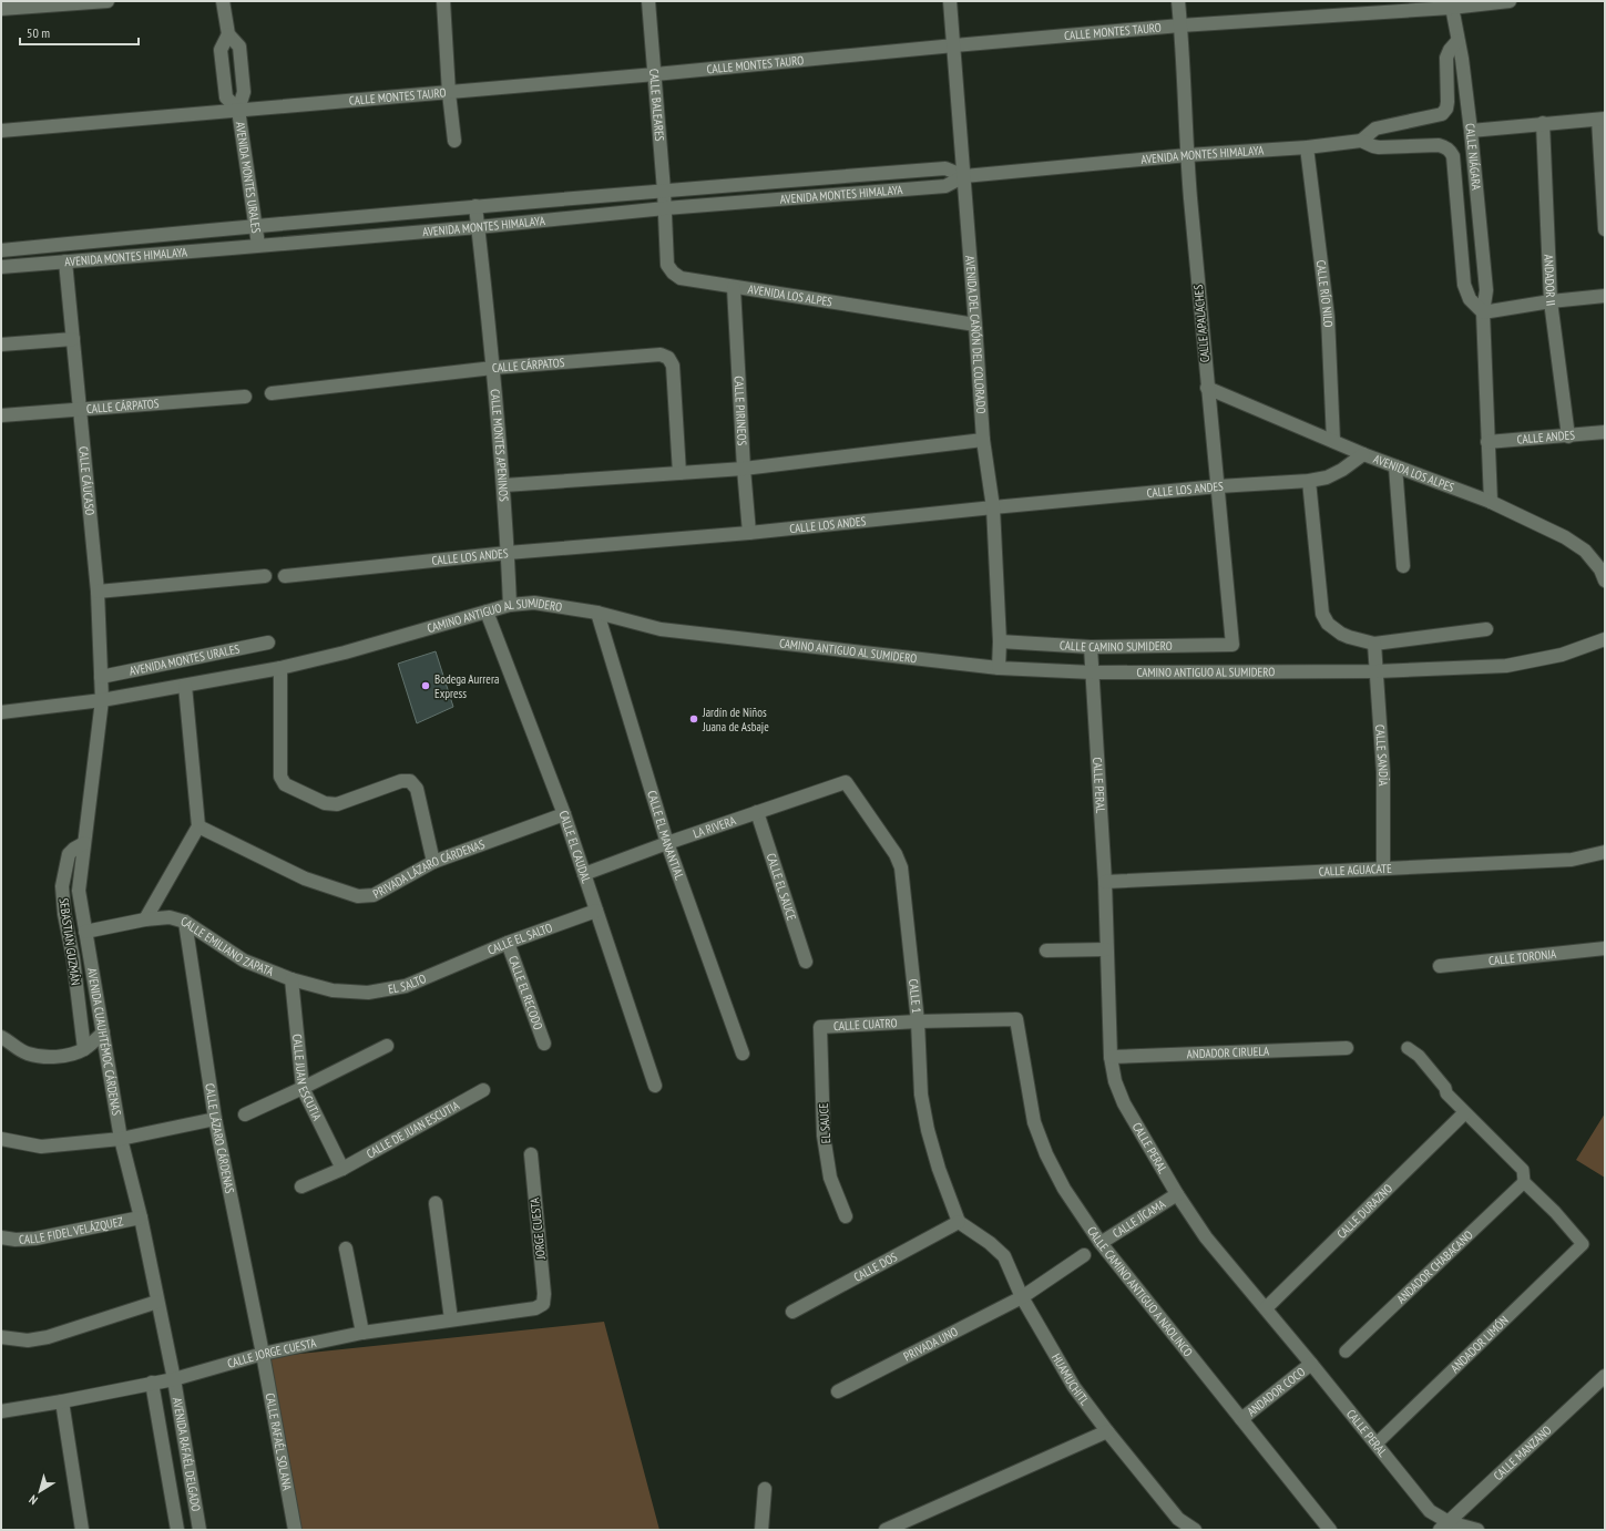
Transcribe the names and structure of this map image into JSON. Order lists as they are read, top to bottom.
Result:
{
  "streets": {
    "street": [
      "CALLE MONTES TAURO",
      "CALLE BALEARES",
      "AVENIDA MONTES HIMALAYA",
      "CALLE NIÁGARA",
      "AVENIDA MONTES URALES",
      "ANDADOR II",
      "CALLE RÍO NILO",
      "AVENIDA LOS ALPES",
      "CALLE APALACHES",
      "AVENIDA DEL CAÑÓN DEL COLORADO",
      "CALLE CÁRPATOS",
      "CALLE PIRINEOS",
      "CALLE ANDES",
      "CALLE MONTES APENINOS",
      "CALLE CÁUCASO",
      "CALLE LOS ANDES",
      "CAMINO ANTIGUO AL SUMIDERO",
      "CALLE CAMINO SUMIDERO",
      "CALLE SANDÍA",
      "CALLE PERAL",
      "LA RIVERA",
      "CALLE EL MANANTIAL",
      "CALLE EL CAUDAL",
      "PRIVADA LÁZARO CÁRDENAS",
      "CALLE AGUACATE",
      "CALLE EL SAUCE",
      "CALLE EL SALTO",
      "SEBASTIAN GUZMÁN",
      "CALLE EMILIANO ZAPATA",
      "CALLE TORONJA",
      "EL SALTO",
      "CALLE EL RECODO",
      "CALLE 1",
      "CALLE CUATRO",
      "AVENIDA CUAUHTÉMOC CÁRDENAS",
      "ANDADOR CIRUELA",
      "CALLE JUAN ESCUTIA",
      "EL SAUCE",
      "CALLE DE JUAN ESCUTIA",
      "CALLE LÁZARO CÁRDENAS",
      "CALLE DURAZNO",
      "CALLE JÍCAMA",
      "JORGE CUESTA",
      "CALLE FIDEL VELÁZQUEZ",
      "CALLE DOS",
      "ANDADOR CHABACANO",
      "CALLE CAMINO ANTIGUO A NAOLINCO",
      "ANDADOR LIMÓN",
      "PRIVADA UNO",
      "CALLE JORGE CUESTA",
      "HUAMUCHITL",
      "ANDADOR COCO",
      "CALLE RAFAÉL SOLANA",
      "CALLE MANZANO",
      "AVENIDA RAFAÉL DELGADO"
    ]
  },
  "crossings": [
    ["CALLE MONTES TAURO", "CALLE BALEARES"],
    ["CALLE MONTES TAURO", "CALLE NIÁGARA"],
    ["CALLE MONTES TAURO", "AVENIDA MONTES URALES"],
    ["CALLE MONTES TAURO", "CALLE APALACHES"],
    ["CALLE MONTES TAURO", "AVENIDA DEL CAÑÓN DEL COLORADO"],
    ["CALLE BALEARES", "AVENIDA MONTES HIMALAYA"],
    ["CALLE BALEARES", "AVENIDA LOS ALPES"],
    ["AVENIDA MONTES HIMALAYA", "CALLE NIÁGARA"],
    ["AVENIDA MONTES HIMALAYA", "AVENIDA MONTES URALES"],
    ["AVENIDA MONTES HIMALAYA", "CALLE RÍO NILO"],
    ["AVENIDA MONTES HIMALAYA", "AVENIDA LOS ALPES"],
    ["AVENIDA MONTES HIMALAYA", "CALLE APALACHES"],
    ["AVENIDA MONTES HIMALAYA", "AVENIDA DEL CAÑÓN DEL COLORADO"],
    ["AVENIDA MONTES HIMALAYA", "CALLE MONTES APENINOS"],
    ["AVENIDA MONTES HIMALAYA", "CALLE CÁUCASO"],
    ["CALLE NIÁGARA", "AVENIDA LOS ALPES"],
    ["CALLE NIÁGARA", "CALLE ANDES"],
    ["AVENIDA MONTES URALES", "CALLE CÁUCASO"],
    ["ANDADOR II", "CALLE ANDES"],
    ["CALLE RÍO NILO", "AVENIDA LOS ALPES"],
    ["AVENIDA LOS ALPES", "CALLE APALACHES"],
    ["AVENIDA LOS ALPES", "AVENIDA DEL CAÑÓN DEL COLORADO"],
    ["AVENIDA LOS ALPES", "CALLE PIRINEOS"],
    ["AVENIDA LOS ALPES", "CALLE LOS ANDES"],
    ["CALLE APALACHES", "CALLE LOS ANDES"],
    ["CALLE APALACHES", "CALLE CAMINO SUMIDERO"],
    ["AVENIDA DEL CAÑÓN DEL COLORADO", "CALLE LOS ANDES"],
    ["AVENIDA DEL CAÑÓN DEL COLORADO", "CAMINO ANTIGUO AL SUMIDERO"],
    ["AVENIDA DEL CAÑÓN DEL COLORADO", "CALLE CAMINO SUMIDERO"],
    ["CALLE CÁRPATOS", "CALLE MONTES APENINOS"],
    ["CALLE CÁRPATOS", "CALLE CÁUCASO"],
    ["CALLE PIRINEOS", "CALLE LOS ANDES"],
    ["CALLE MONTES APENINOS", "CALLE LOS ANDES"],
    ["CALLE MONTES APENINOS", "CAMINO ANTIGUO AL SUMIDERO"],
    ["CALLE CÁUCASO", "CAMINO ANTIGUO AL SUMIDERO"],
    ["CALLE CÁUCASO", "AVENIDA CUAUHTÉMOC CÁRDENAS"],
    ["CAMINO ANTIGUO AL SUMIDERO", "CALLE SANDÍA"],
    ["CAMINO ANTIGUO AL SUMIDERO", "CALLE PERAL"],
    ["CAMINO ANTIGUO AL SUMIDERO", "CALLE EL MANANTIAL"],
    ["CAMINO ANTIGUO AL SUMIDERO", "CALLE EL CAUDAL"],
    ["CAMINO ANTIGUO AL SUMIDERO", "AVENIDA CUAUHTÉMOC CÁRDENAS"],
    ["CALLE CAMINO SUMIDERO", "CALLE PERAL"],
    ["CALLE SANDÍA", "CALLE AGUACATE"],
    ["CALLE PERAL", "CALLE AGUACATE"],
    ["CALLE PERAL", "ANDADOR CIRUELA"],
    ["CALLE PERAL", "CALLE DURAZNO"],
    ["CALLE PERAL", "CALLE JÍCAMA"],
    ["CALLE PERAL", "ANDADOR LIMÓN"],
    ["CALLE PERAL", "ANDADOR COCO"],
    ["CALLE PERAL", "CALLE MANZANO"],
    ["LA RIVERA", "CALLE EL MANANTIAL"],
    ["LA RIVERA", "CALLE EL CAUDAL"],
    ["LA RIVERA", "CALLE EL SAUCE"],
    ["LA RIVERA", "CALLE 1"],
    ["CALLE EL CAUDAL", "PRIVADA LÁZARO CÁRDENAS"],
    ["CALLE EL CAUDAL", "CALLE EL SALTO"],
    ["CALLE EL SALTO", "EL SALTO"],
    ["CALLE EL SALTO", "CALLE EL RECODO"],
    ["SEBASTIAN GUZMÁN", "AVENIDA CUAUHTÉMOC CÁRDENAS"],
    ["CALLE EMILIANO ZAPATA", "EL SALTO"],
    ["CALLE EMILIANO ZAPATA", "AVENIDA CUAUHTÉMOC CÁRDENAS"],
    ["CALLE EMILIANO ZAPATA", "CALLE JUAN ESCUTIA"],
    ["CALLE EMILIANO ZAPATA", "CALLE LÁZARO CÁRDENAS"],
    ["CALLE 1", "CALLE CUATRO"],
    ["CALLE 1", "CALLE DOS"],
    ["CALLE 1", "HUAMUCHITL"],
    ["CALLE CUATRO", "EL SAUCE"],
    ["CALLE CUATRO", "CALLE CAMINO ANTIGUO A NAOLINCO"],
    ["AVENIDA CUAUHTÉMOC CÁRDENAS", "CALLE FIDEL VELÁZQUEZ"],
    ["AVENIDA CUAUHTÉMOC CÁRDENAS", "CALLE JORGE CUESTA"],
    ["AVENIDA CUAUHTÉMOC CÁRDENAS", "AVENIDA RAFAÉL DELGADO"],
    ["CALLE JUAN ESCUTIA", "CALLE DE JUAN ESCUTIA"],
    ["CALLE LÁZARO CÁRDENAS", "CALLE JORGE CUESTA"],
    ["CALLE LÁZARO CÁRDENAS", "CALLE RAFAÉL SOLANA"],
    ["CALLE JÍCAMA", "CALLE CAMINO ANTIGUO A NAOLINCO"],
    ["JORGE CUESTA", "CALLE JORGE CUESTA"],
    ["CALLE DOS", "HUAMUCHITL"],
    ["ANDADOR CHABACANO", "ANDADOR LIMÓN"],
    ["CALLE CAMINO ANTIGUO A NAOLINCO", "ANDADOR COCO"],
    ["PRIVADA UNO", "HUAMUCHITL"],
    ["CALLE JORGE CUESTA", "CALLE RAFAÉL SOLANA"],
    ["CALLE JORGE CUESTA", "AVENIDA RAFAÉL DELGADO"]
  ],
  "places": ["Bodega Aurrera Express", "Jardín de Niños Juana de Asbaje"],
  "scale_bar": "50 m",
  "north": "bottom left"
}
